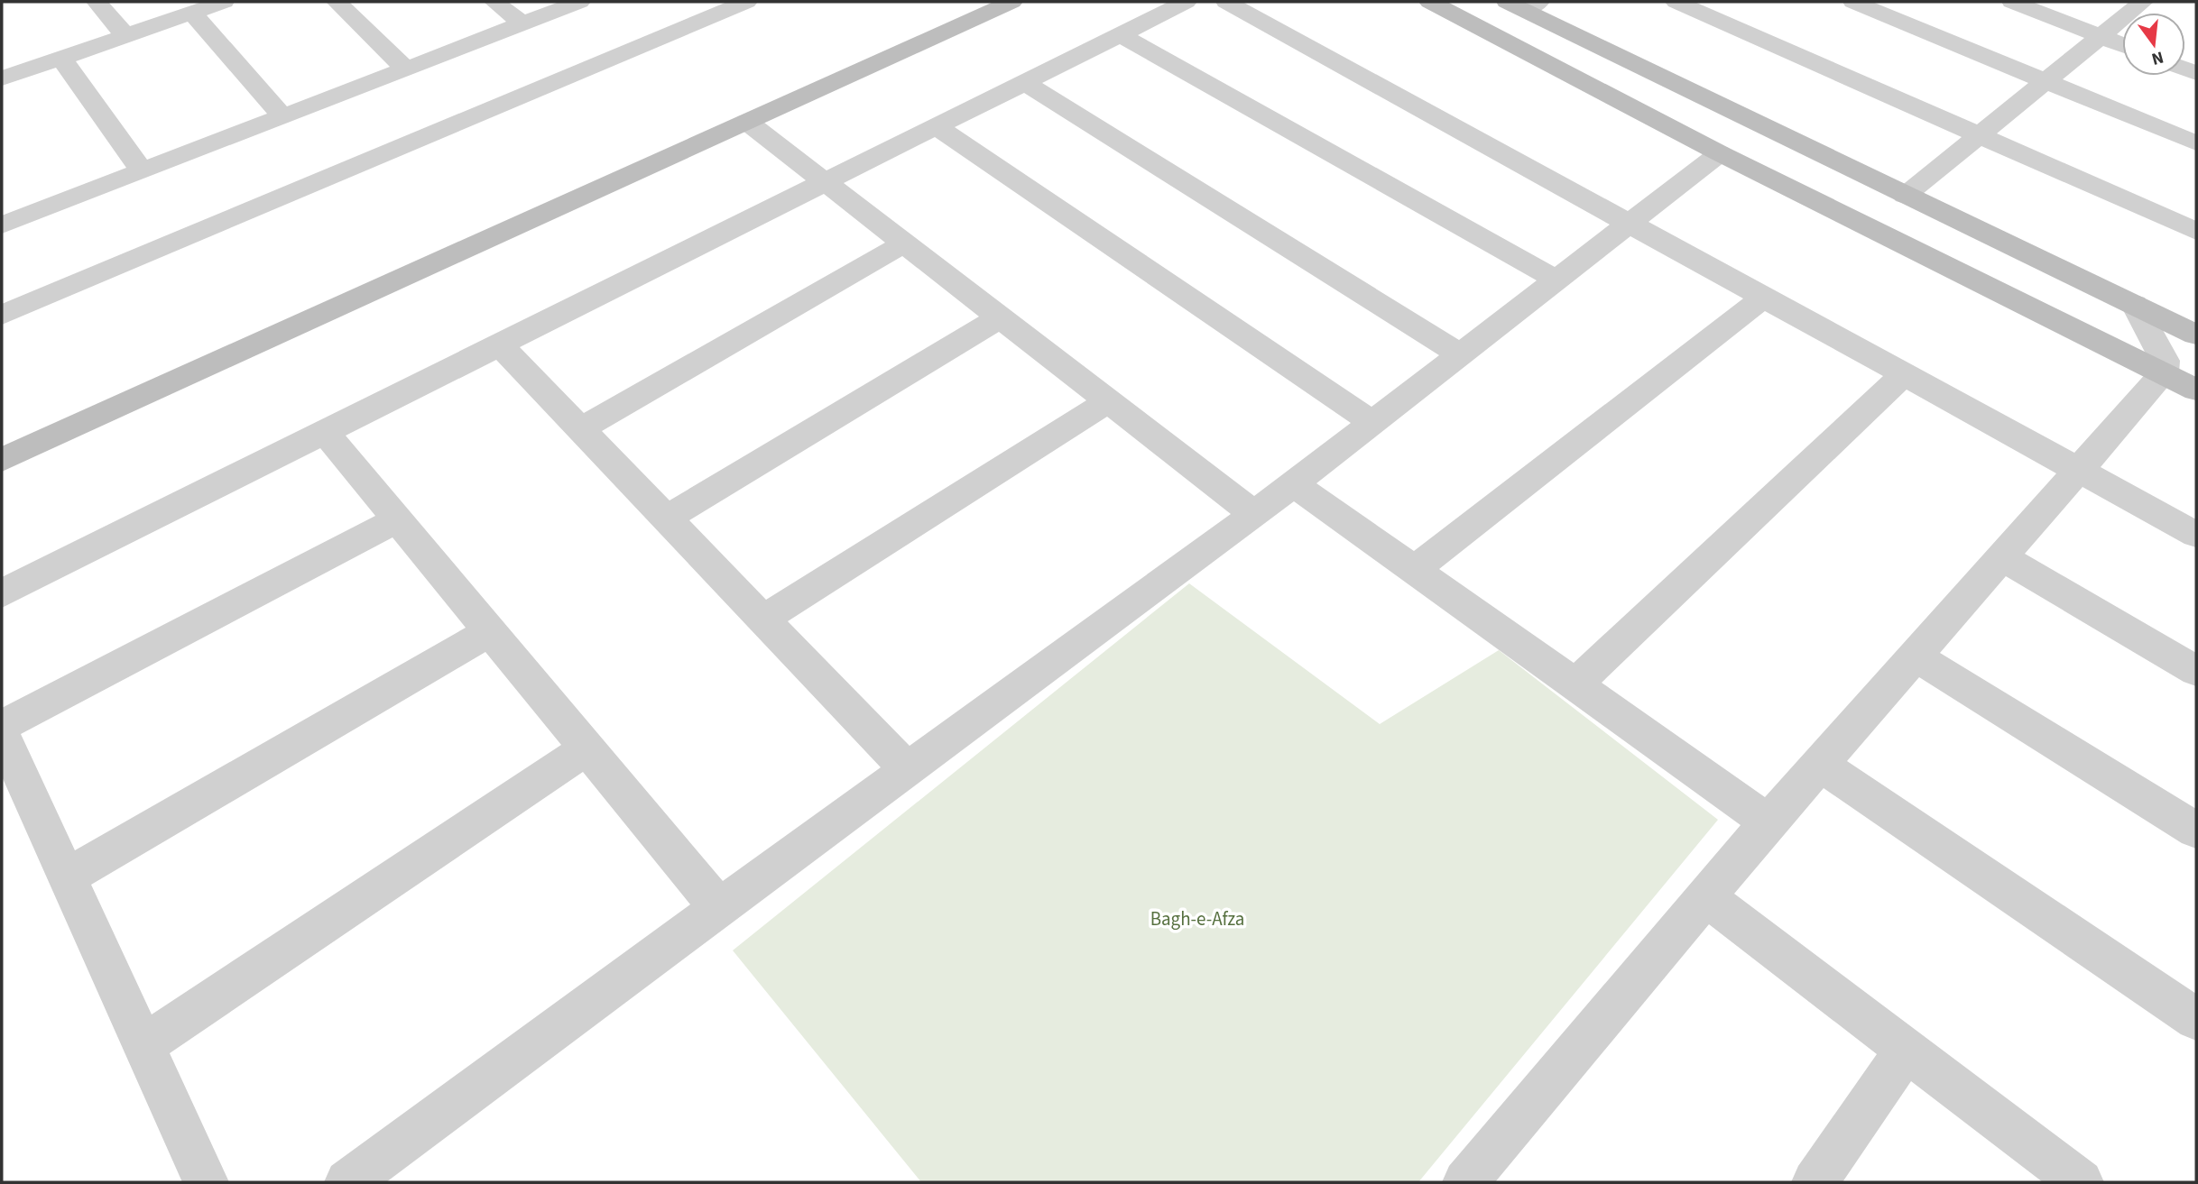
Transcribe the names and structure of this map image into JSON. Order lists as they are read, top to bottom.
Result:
{
  "parks": ["Bagh-e-Afza"],
  "north": "bottom"
}
